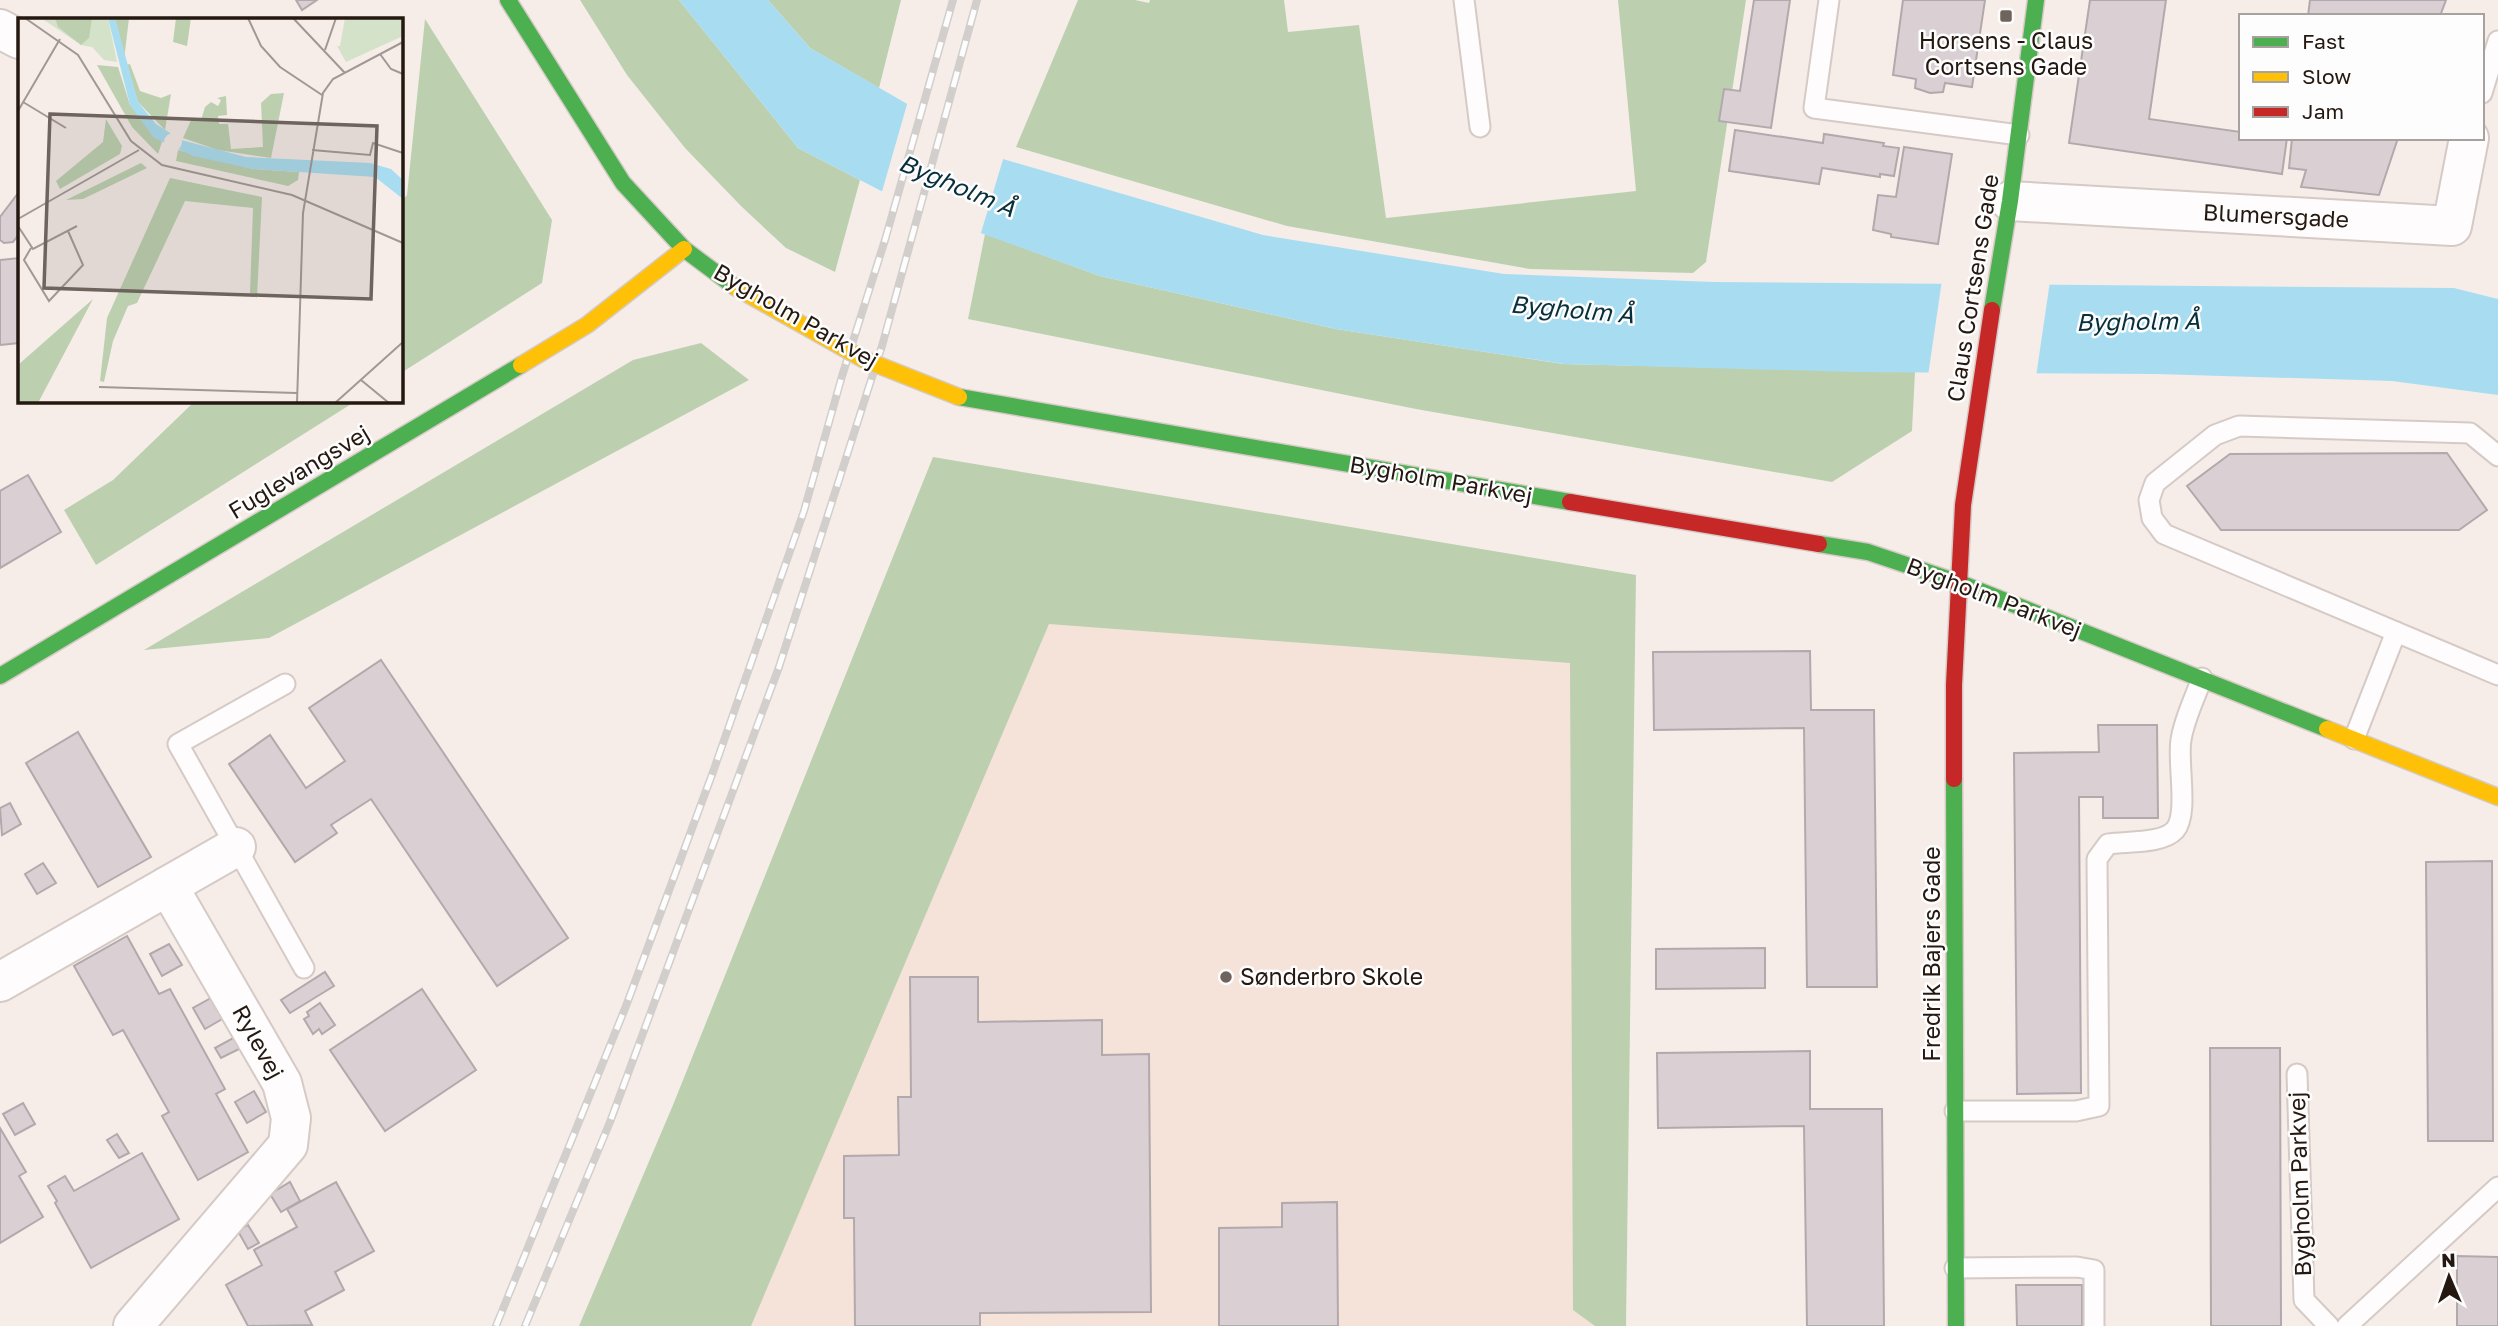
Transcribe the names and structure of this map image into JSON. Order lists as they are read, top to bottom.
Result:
{
  "streets": {
    "street": [
      "Blumersgade",
      "Claus Cortsens Gade",
      "Bygholm Parkvej",
      "Fuglevangsvej",
      "Fredrik Bajers Gade",
      "Rylevej"
    ]
  },
  "crossings": [
    ["Blumersgade", "Claus Cortsens Gade"],
    ["Claus Cortsens Gade", "Bygholm Parkvej"],
    ["Claus Cortsens Gade", "Fredrik Bajers Gade"],
    ["Bygholm Parkvej", "Fuglevangsvej"],
    ["Bygholm Parkvej", "Fredrik Bajers Gade"]
  ],
  "water": ["Bygholm Å"],
  "places": {
    "transit": ["Horsens - Claus Cortsens Gade"],
    "other": ["Sønderbro Skole"]
  },
  "legend": ["Fast", "Slow", "Jam"],
  "north": "top"
}
